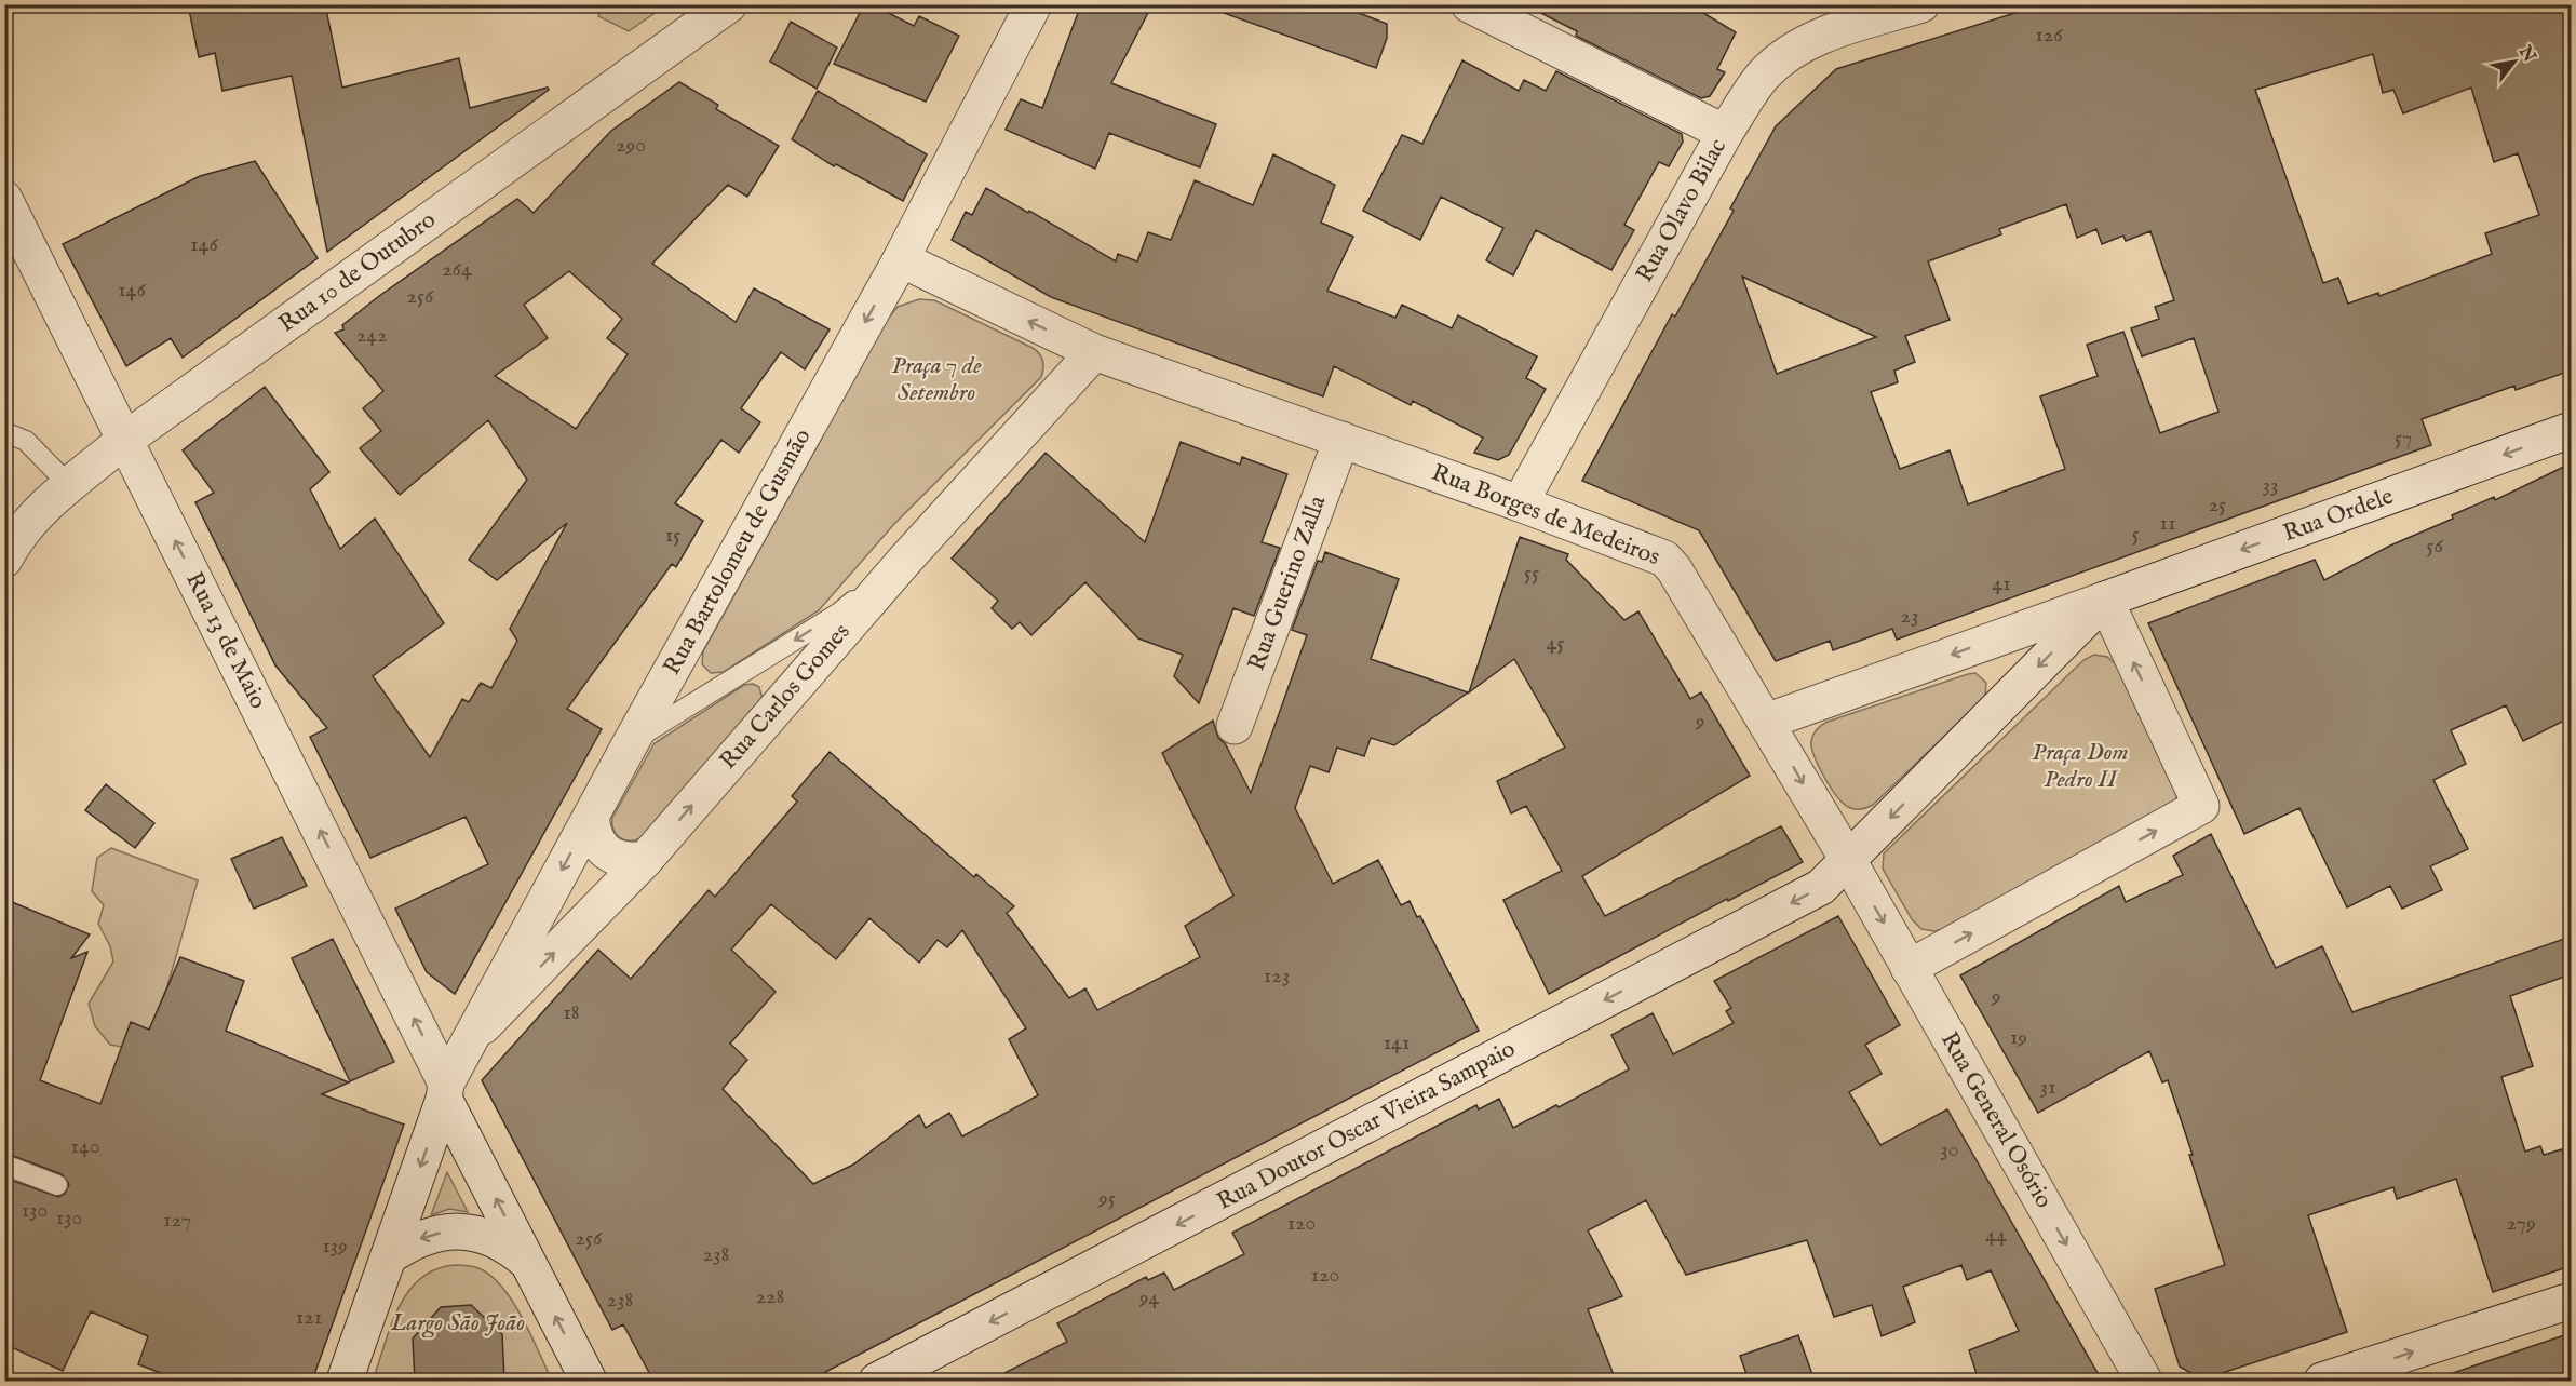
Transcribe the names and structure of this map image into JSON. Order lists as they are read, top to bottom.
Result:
{
  "streets": {
    "street": [
      "Rua Olavo Bilac",
      "Rua 10 de Outubro",
      "Rua Borges de Medeiros",
      "Rua Ordele",
      "Rua Bartolomeu de Gusmão",
      "Rua Guerino Zalla",
      "Rua 13 de Maio",
      "Rua Carlos Gomes",
      "Rua General Osório",
      "Rua Doutor Oscar Vieira Sampaio"
    ]
  },
  "crossings": [
    ["Rua Olavo Bilac", "Rua Borges de Medeiros"],
    ["Rua 10 de Outubro", "Rua 13 de Maio"],
    ["Rua Borges de Medeiros", "Rua Guerino Zalla"],
    ["Rua Borges de Medeiros", "Rua Carlos Gomes"],
    ["Rua Borges de Medeiros", "Rua General Osório"],
    ["Rua Borges de Medeiros", "Rua Doutor Oscar Vieira Sampaio"],
    ["Rua Bartolomeu de Gusmão", "Rua 13 de Maio"],
    ["Rua Bartolomeu de Gusmão", "Rua Carlos Gomes"],
    ["Rua General Osório", "Rua Doutor Oscar Vieira Sampaio"]
  ],
  "one_way": [
    "Rua Ordele",
    "Rua Bartolomeu de Gusmão",
    "Rua 13 de Maio",
    "Rua Carlos Gomes",
    "Rua General Osório",
    "Rua Doutor Oscar Vieira Sampaio"
  ],
  "parks": ["Praça 7 de Setembro", "Praça Dom Pedro II", "Largo São João"],
  "house_numbers": [
    "126",
    "290",
    "146",
    "264",
    "146",
    "256",
    "242",
    "57",
    "33",
    "25",
    "11",
    "5",
    "15",
    "56",
    "55",
    "41",
    "23",
    "45",
    "9",
    "123",
    "9",
    "18",
    "19",
    "141",
    "31",
    "140",
    "30",
    "95",
    "130",
    "130",
    "127",
    "120",
    "279",
    "44",
    "256",
    "139",
    "238",
    "120",
    "228",
    "94",
    "238",
    "121"
  ],
  "north": "top right"
}
